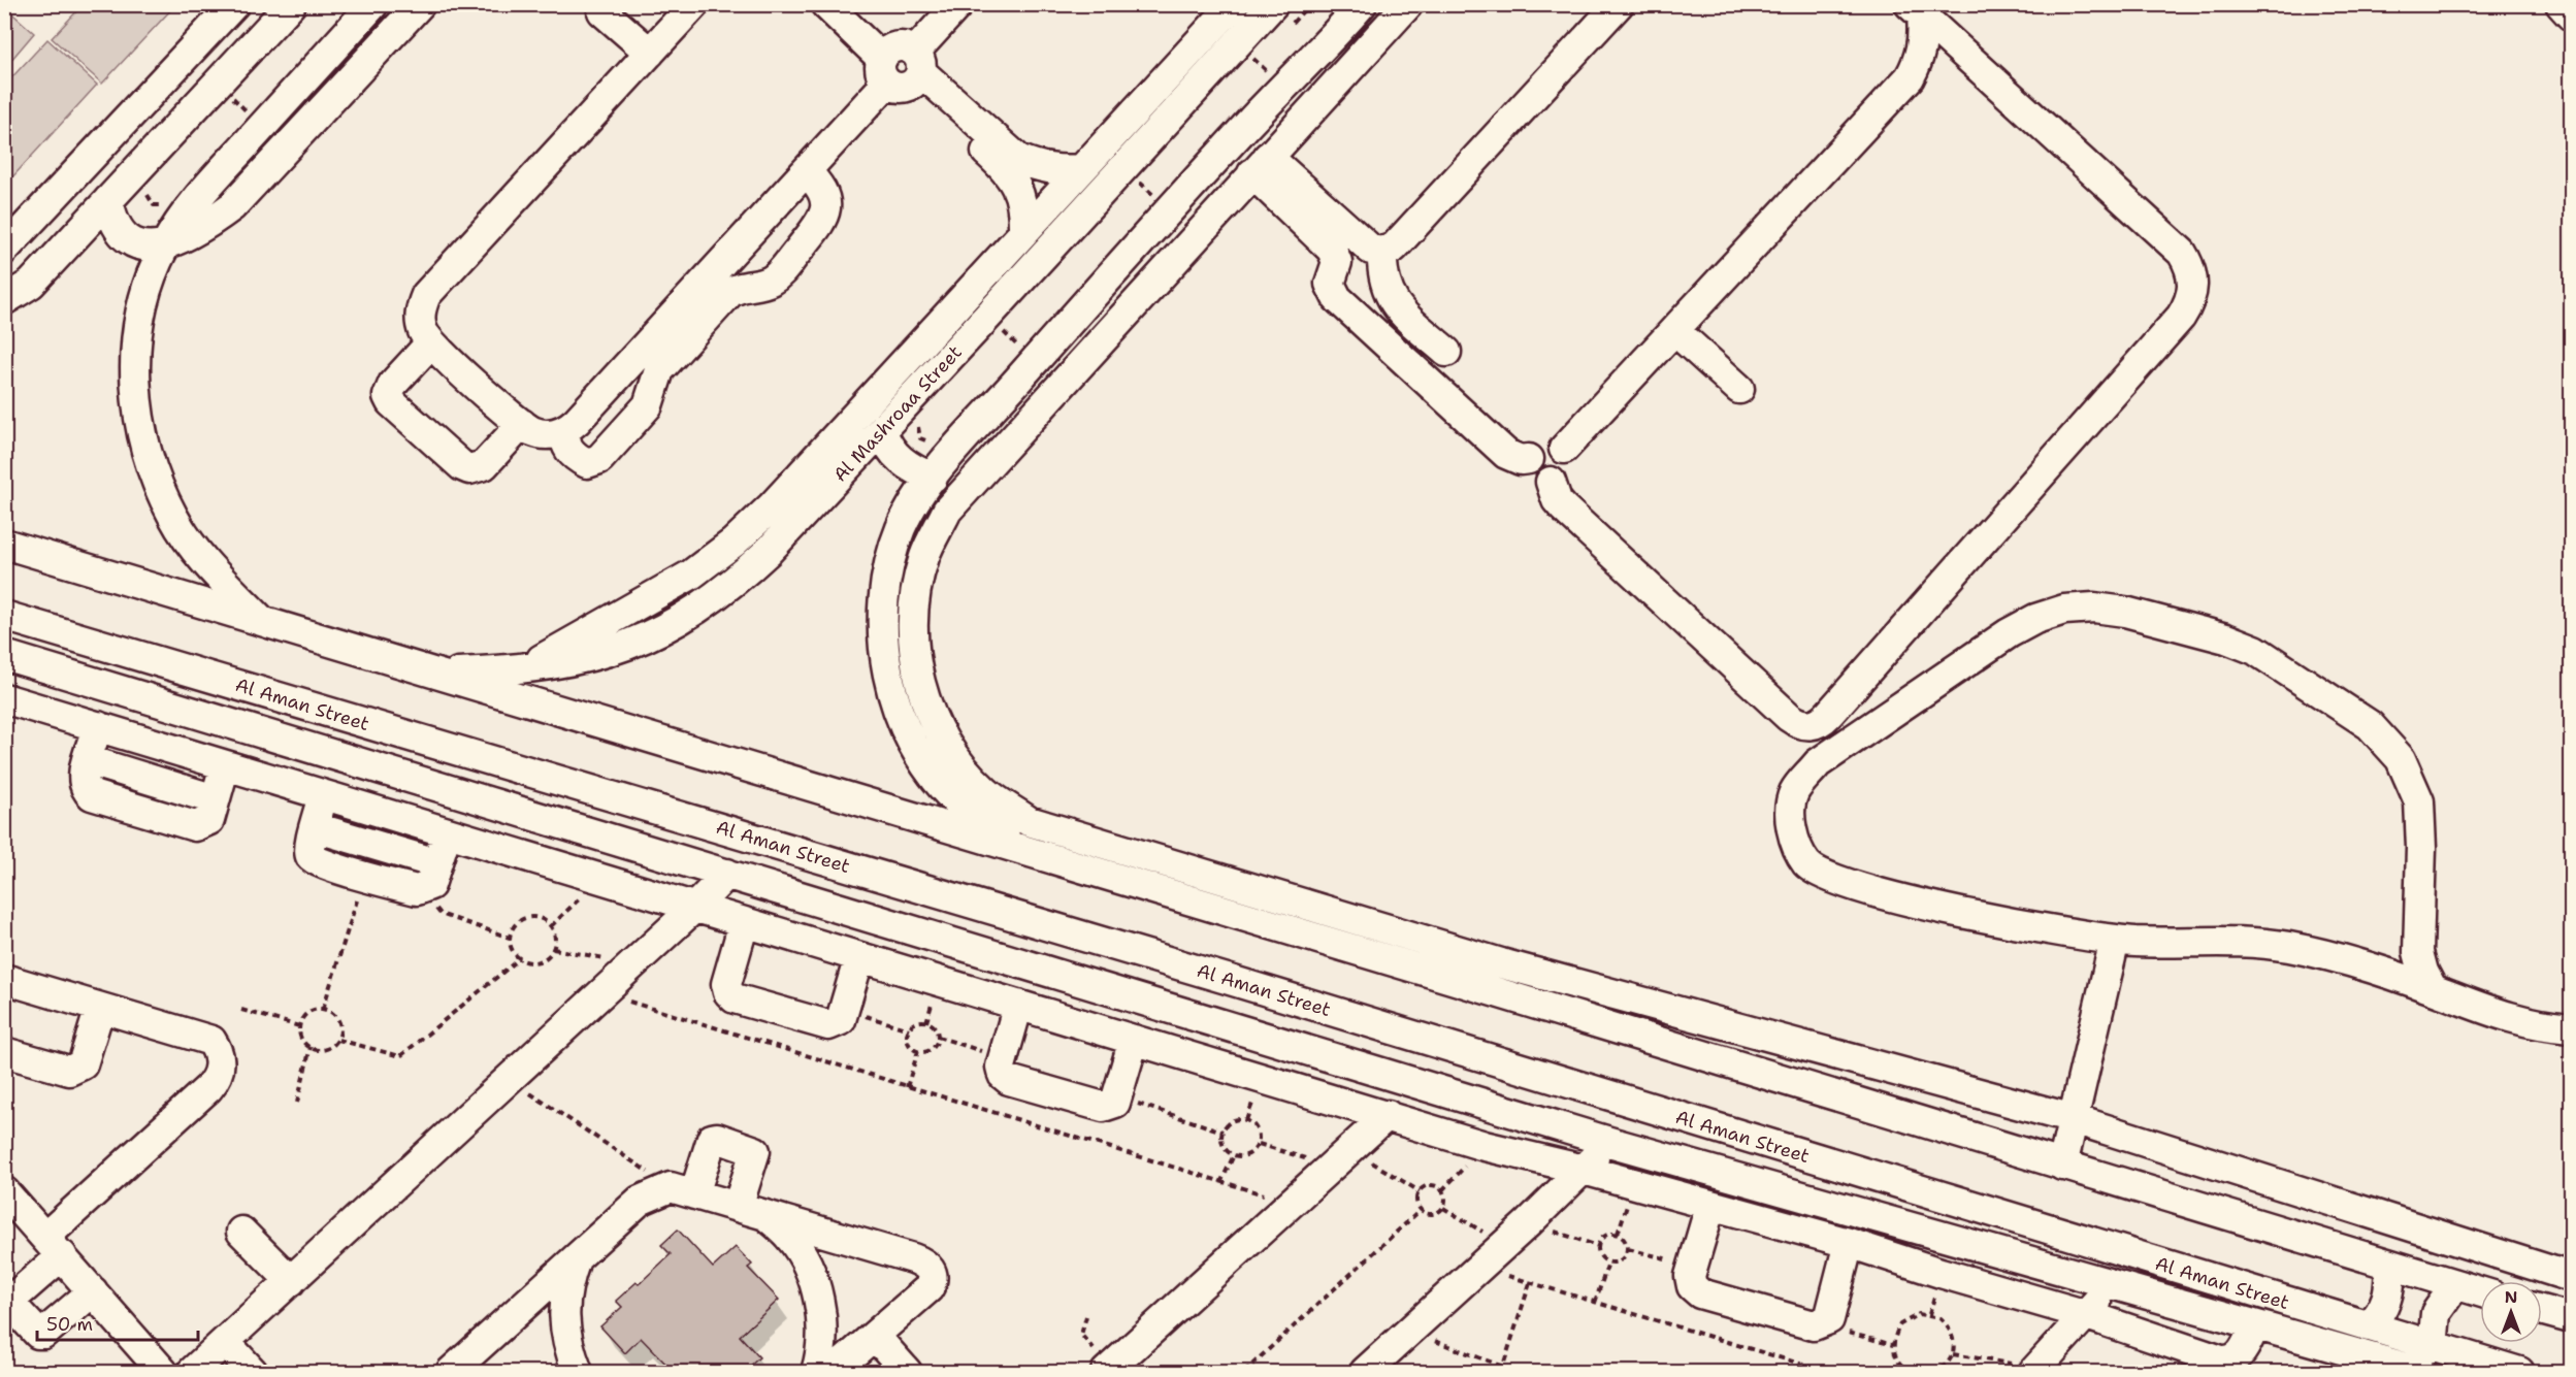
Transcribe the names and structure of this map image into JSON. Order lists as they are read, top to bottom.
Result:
{
  "streets": {
    "street": ["Al Mashroaa Street", "Al Aman Street"]
  },
  "scale_bar": "50 m",
  "north": "top"
}
